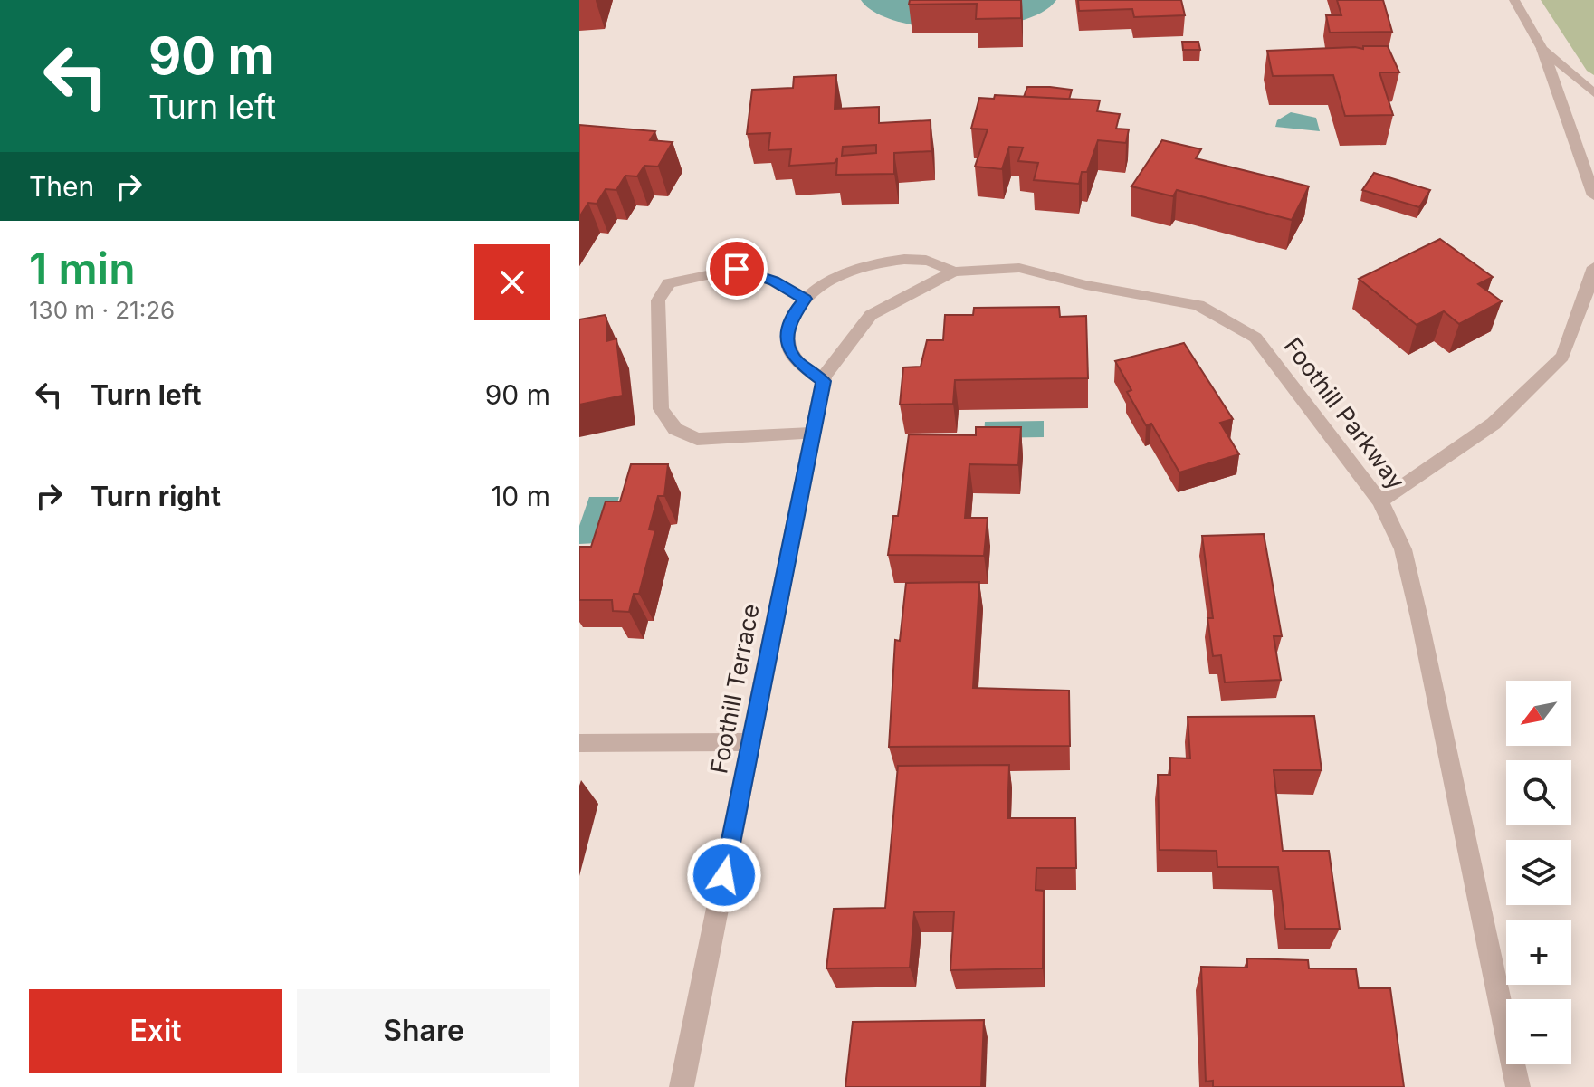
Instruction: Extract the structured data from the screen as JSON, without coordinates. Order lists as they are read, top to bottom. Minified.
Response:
{"streets":{"street":["Foothill Parkway","Foothill Terrace"]},"crossings":[["Foothill Parkway","Foothill Terrace"]],"north":"bottom left","page":{"turn":["90 m","Turn left"],"then":"Then","heading":["1 min","130 m · 21:26"],"list":[{"name":"Turn left","value":"90 m"},{"name":"Turn right","value":"10 m"}],"map_buttons":["+","−"],"buttons":["Exit","Share"]}}
